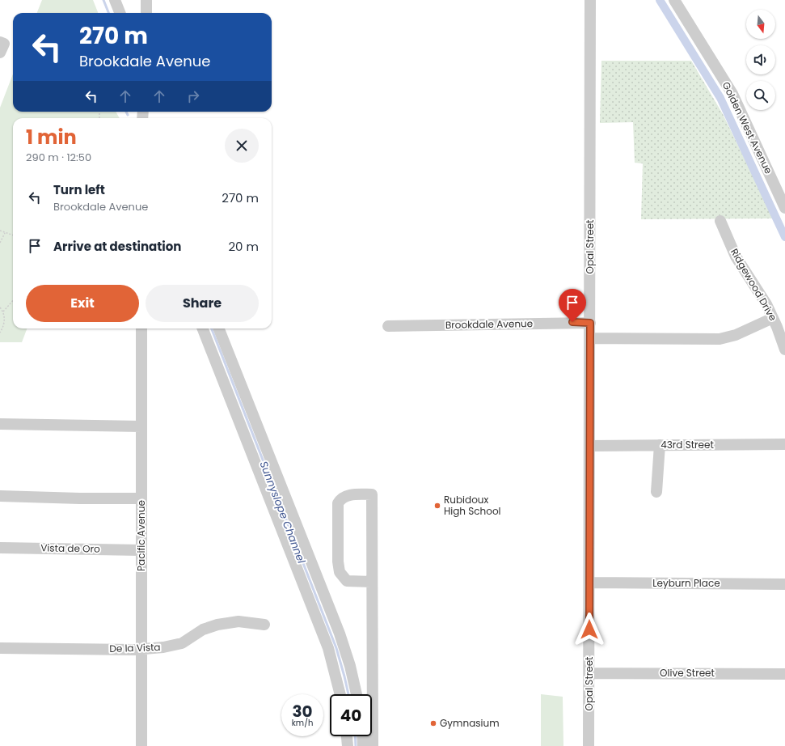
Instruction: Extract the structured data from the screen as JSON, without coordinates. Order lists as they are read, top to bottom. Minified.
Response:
{"streets":{"street":["Golden West Avenue","Opal Street","Ridgewood Drive","Brookdale Avenue","43rd Street","Pacific Avenue","Vista de Oro","Leyburn Place","De la Vista","Olive Street"]},"crossings":[["Opal Street","Brookdale Avenue"],["Opal Street","43rd Street"],["Opal Street","Leyburn Place"],["Opal Street","Olive Street"],["Pacific Avenue","Vista de Oro"],["Pacific Avenue","De la Vista"]],"water":["Sunnyslope Channel"],"places":["Rubidoux High School","Gymnasium"],"north":"bottom","page":{"turn":["270 m","Brookdale Avenue"],"heading":["1 min","290 m · 12:50"],"list":[{"name":"Turn left","note":"Brookdale Avenue","value":"270 m"},{"name":"Arrive at destination","value":"20 m"}],"buttons":["Exit","Share"],"speed":"30 km/h","limit":"40"}}
